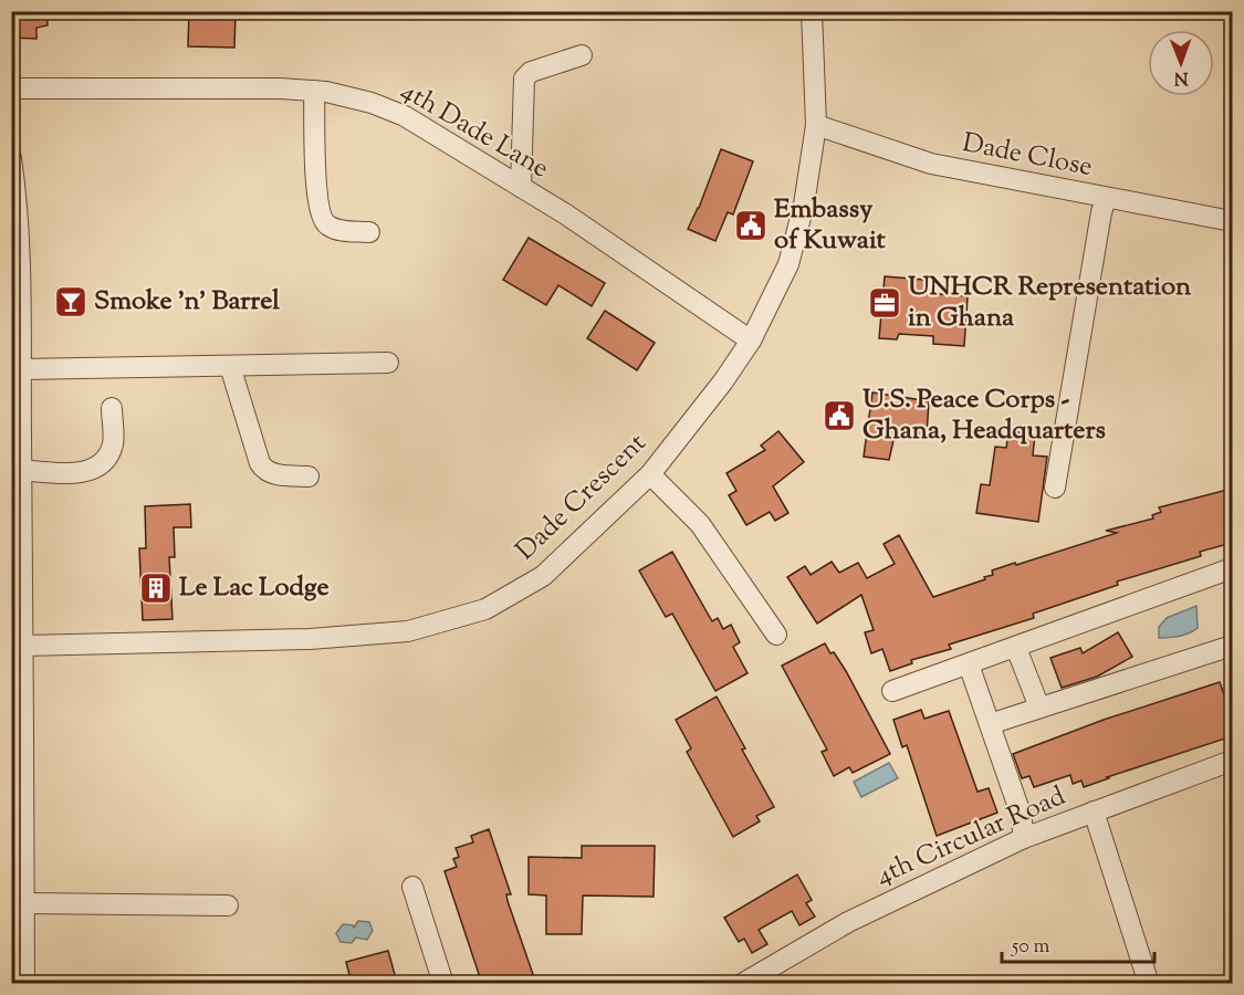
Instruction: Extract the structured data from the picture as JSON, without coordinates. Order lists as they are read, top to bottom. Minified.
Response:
{"streets":{"street":["4th Dade Lane","Dade Close","Dade Crescent","4th Circular Road"]},"crossings":[["4th Dade Lane","Dade Crescent"],["Dade Close","Dade Crescent"]],"places":{"public building":["Embassy of Kuwait","U.S. Peace Corps - Ghana, Headquarters"],"bar":["Smoke 'n' Barrel"],"office":["UNHCR Representation in Ghana"],"building":["Le Lac Lodge"]},"scale_bar":"50 m","north":"bottom"}
